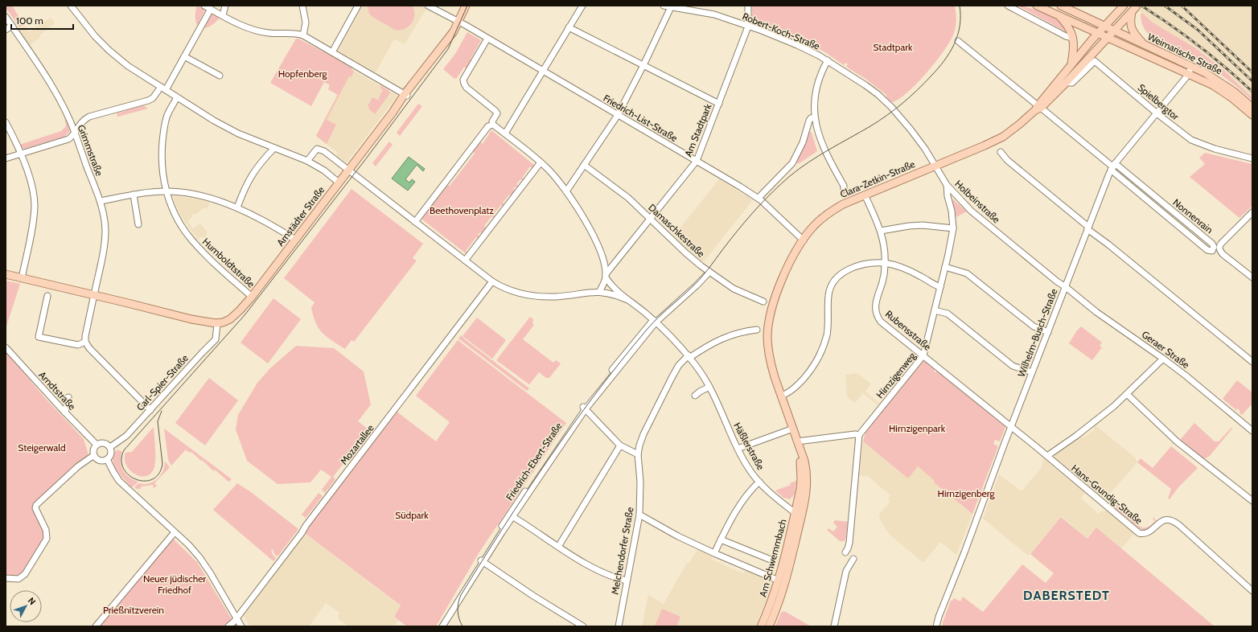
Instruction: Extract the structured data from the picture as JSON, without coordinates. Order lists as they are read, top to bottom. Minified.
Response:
{"streets":{"main road":["Weimarische Straße","Clara-Zetkin-Straße","Arnstädter Straße","Am Schwemmbach"],"street":["Robert-Koch-Straße","Spielbergtor","Friedrich-List-Straße","Am Stadtpark","Grimmstraße","Holbeinstraße","Nonnenrain","Damaschkestraße","Humboldtstraße","Rubensstraße","Wilhelm-Busch-Straße","Geraer Straße","Hirnzigenweg","Carl-Spier-Straße","Arndtstraße","Mozartallee","Häßlerstraße","Friedrich-Ebert-Straße","Hans-Grundig-Straße","Melchendorfer Straße"]},"crossings":[["Robert-Koch-Straße","Am Stadtpark"],["Robert-Koch-Straße","Holbeinstraße"],["Weimarische Straße","Clara-Zetkin-Straße"],["Weimarische Straße","Wilhelm-Busch-Straße"],["Spielbergtor","Clara-Zetkin-Straße"],["Spielbergtor","Wilhelm-Busch-Straße"],["Friedrich-List-Straße","Am Stadtpark"],["Friedrich-List-Straße","Clara-Zetkin-Straße"],["Friedrich-List-Straße","Arnstädter Straße"],["Am Stadtpark","Damaschkestraße"],["Clara-Zetkin-Straße","Holbeinstraße"],["Clara-Zetkin-Straße","Nonnenrain"],["Clara-Zetkin-Straße","Rubensstraße"],["Clara-Zetkin-Straße","Häßlerstraße"],["Clara-Zetkin-Straße","Am Schwemmbach"],["Holbeinstraße","Wilhelm-Busch-Straße"],["Holbeinstraße","Geraer Straße"],["Holbeinstraße","Hirnzigenweg"],["Arnstädter Straße","Humboldtstraße"],["Arnstädter Straße","Carl-Spier-Straße"],["Nonnenrain","Wilhelm-Busch-Straße"],["Damaschkestraße","Friedrich-Ebert-Straße"],["Rubensstraße","Wilhelm-Busch-Straße"],["Rubensstraße","Hirnzigenweg"],["Rubensstraße","Hans-Grundig-Straße"],["Wilhelm-Busch-Straße","Geraer Straße"],["Wilhelm-Busch-Straße","Hans-Grundig-Straße"],["Carl-Spier-Straße","Arndtstraße"],["Häßlerstraße","Friedrich-Ebert-Straße"],["Häßlerstraße","Melchendorfer Straße"],["Häßlerstraße","Am Schwemmbach"]],"districts":["DABERSTEDT"],"parks":["Stadtpark","Hopfenberg","Beethovenplatz","Hirnzigenpark","Steigerwald","Hirnzigenberg","Südpark","Neuer jüdischer Friedhof","Prießnitzverein"],"scale_bar":"100 m","north":"top right"}
